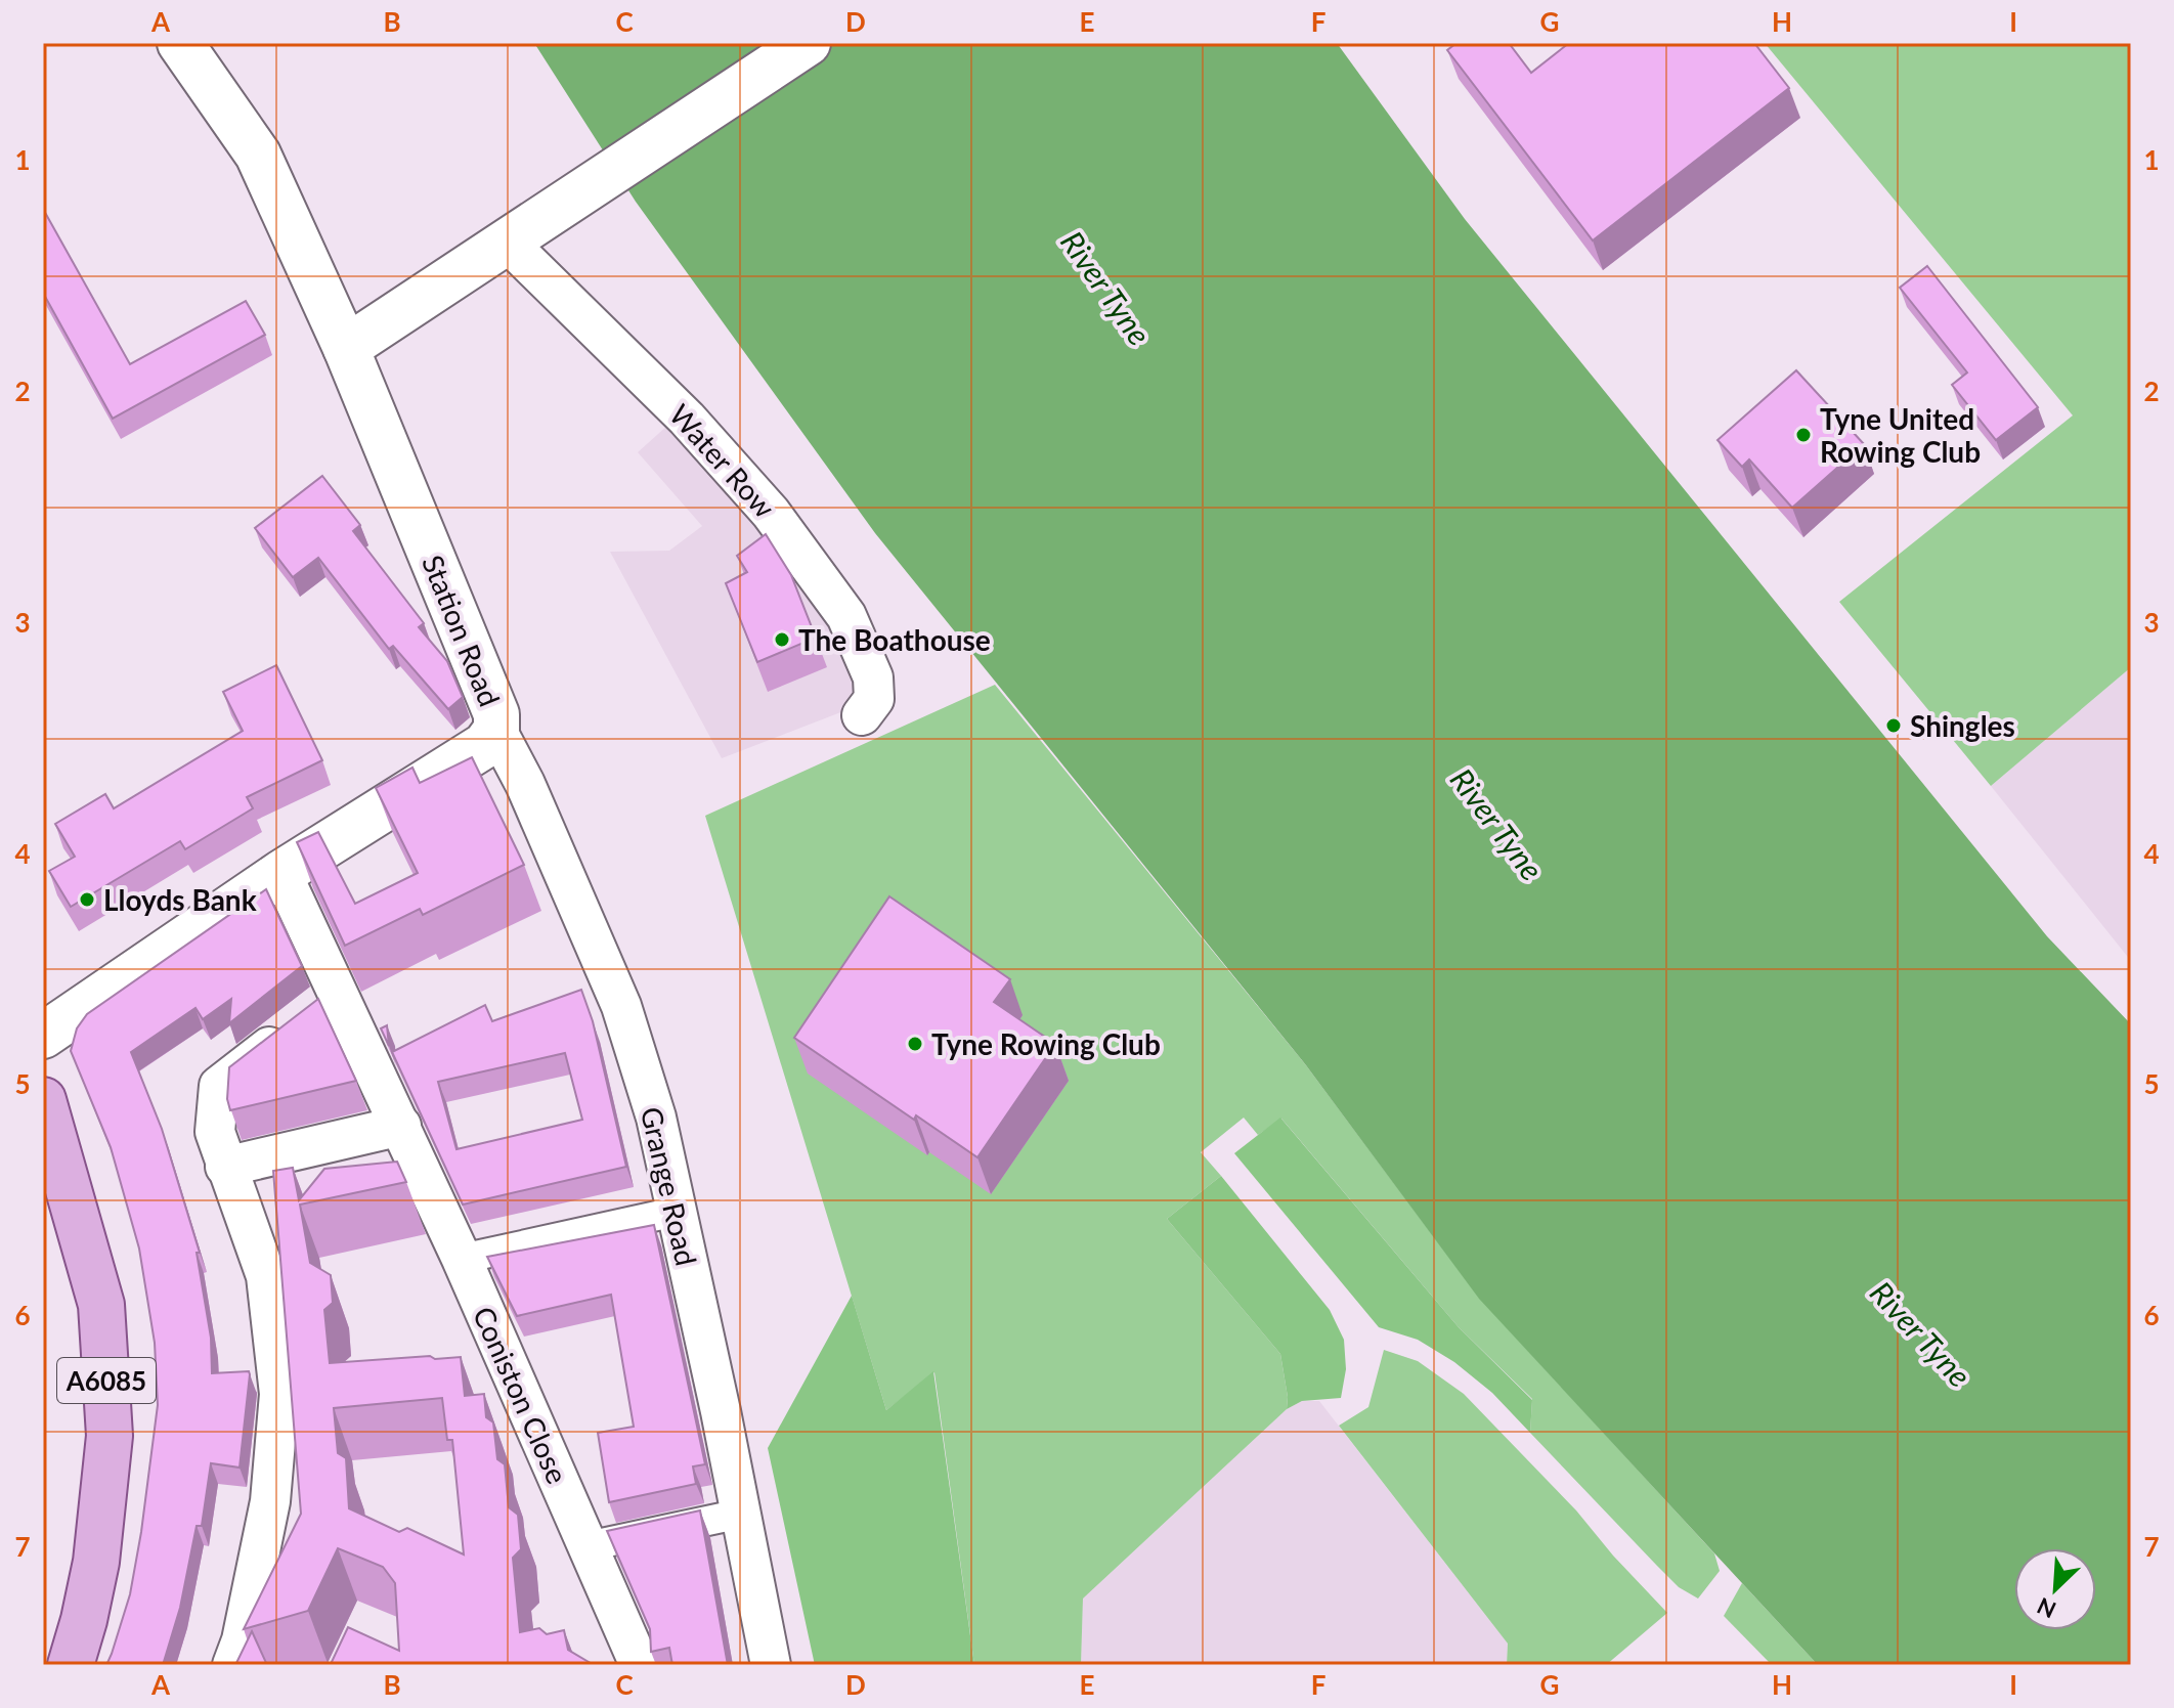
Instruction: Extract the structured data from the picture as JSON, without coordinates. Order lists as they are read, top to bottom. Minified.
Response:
{"streets":{"main road":["A6085"],"street":["Water Row","Station Road","Grange Road","Coniston Close"]},"crossings":[["Station Road","Grange Road"],["Station Road","Coniston Close"]],"water":["River Tyne"],"places":["Tyne United Rowing Club","The Boathouse","Shingles","Lloyds Bank","Tyne Rowing Club"],"north":"bottom left","grid":{"columns":["A","B","C","D","E","F","G","H","I"],"rows":["1","2","3","4","5","6","7"]}}
